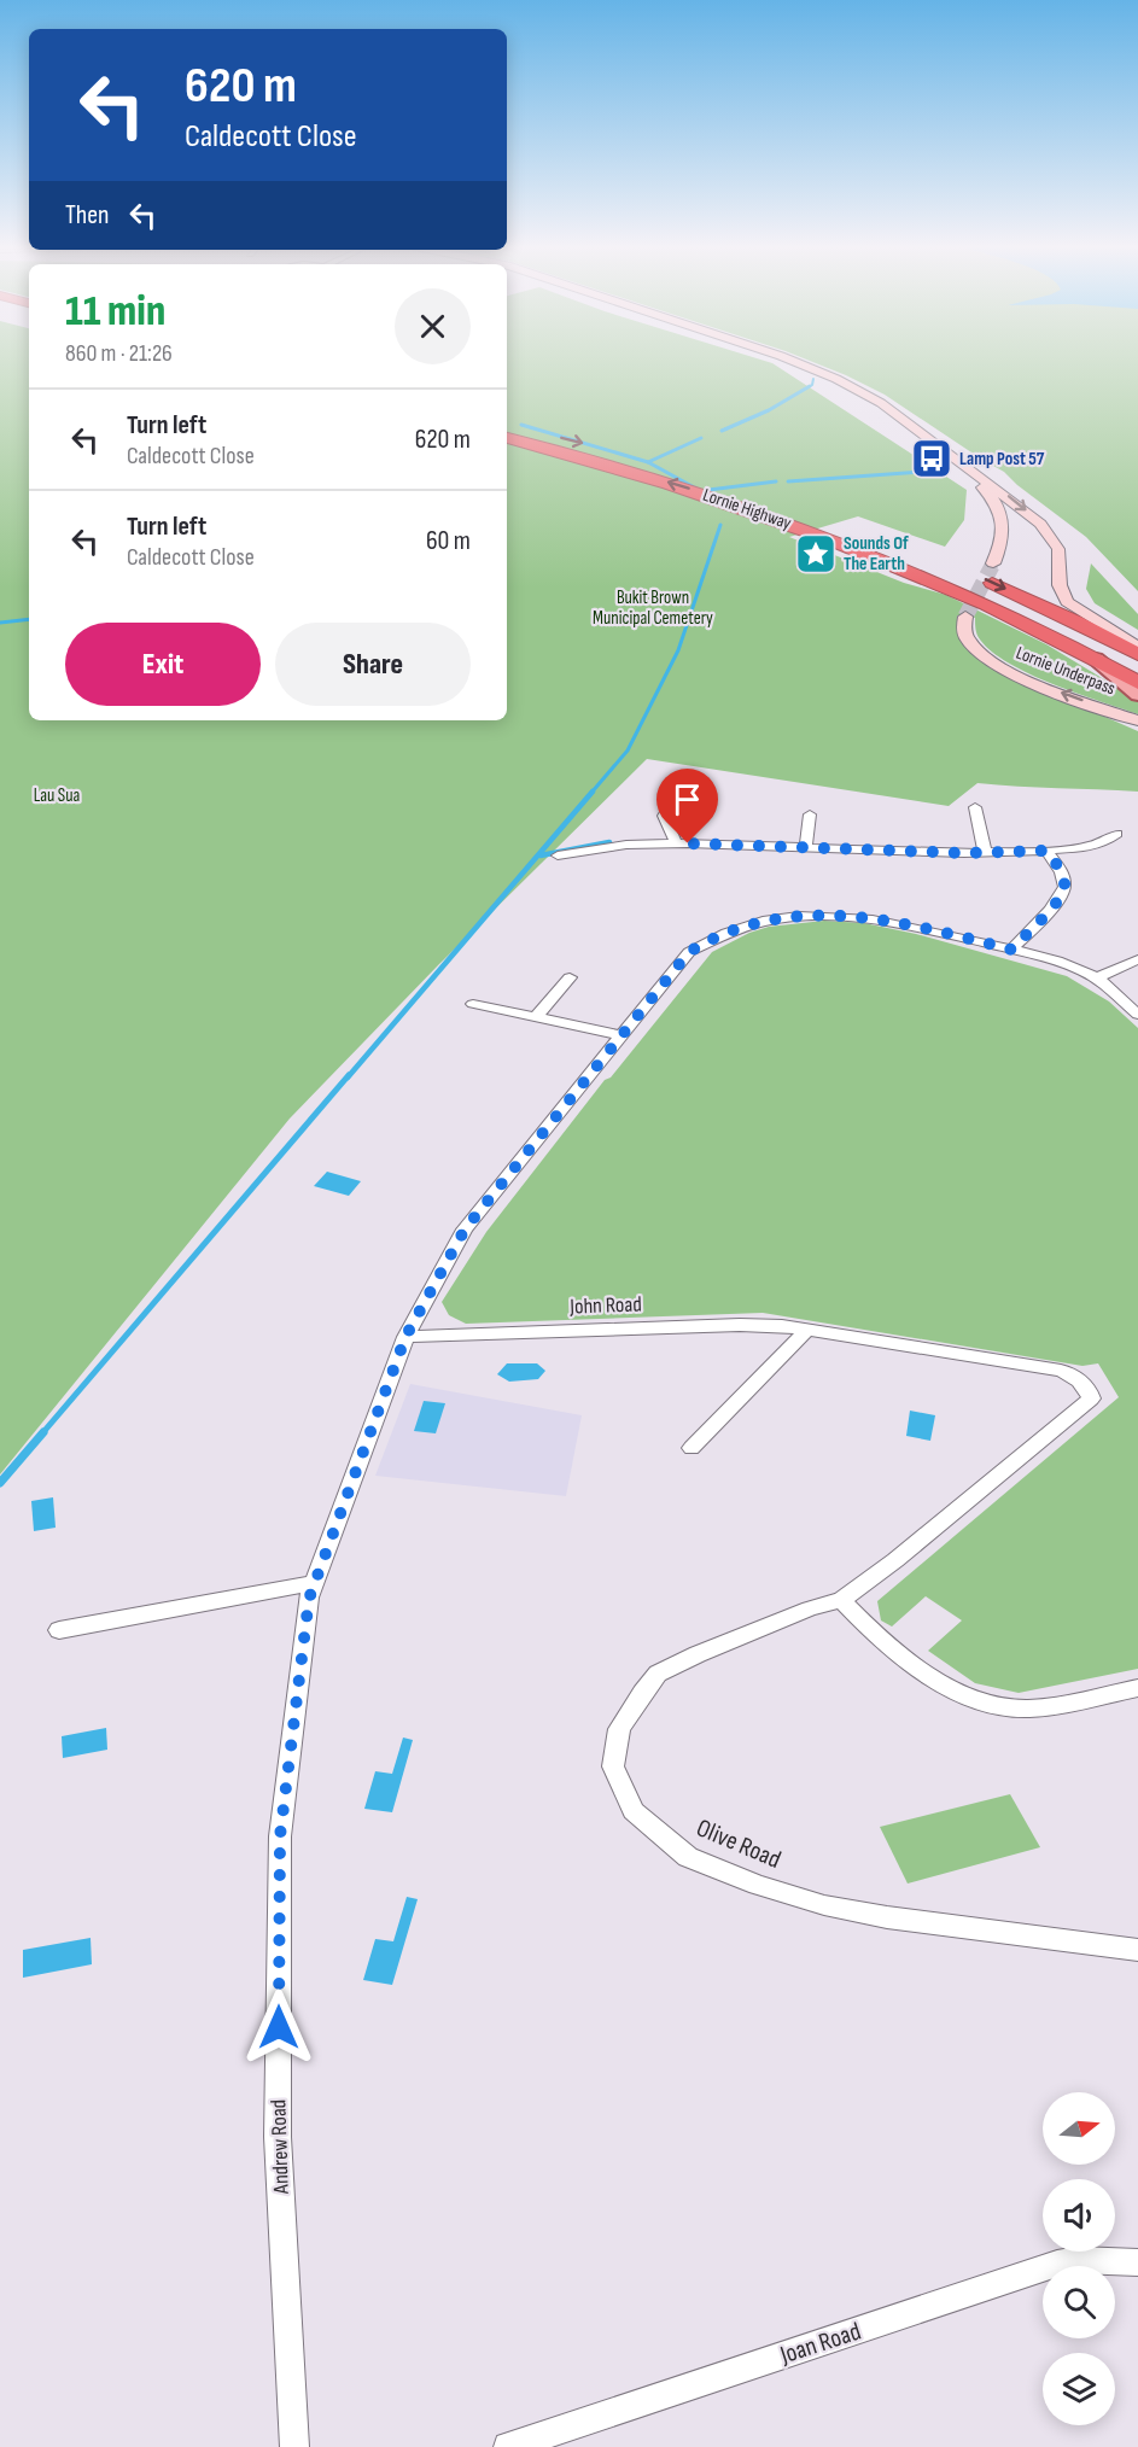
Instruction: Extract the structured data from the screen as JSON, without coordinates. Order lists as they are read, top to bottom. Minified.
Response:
{"streets":{"highway":["Lornie Highway"],"street":["Lornie Underpass","John Road","Olive Road","Andrew Road","Joan Road"]},"crossings":[["John Road","Olive Road"],["John Road","Andrew Road"]],"one_way":["Lornie Underpass"],"parks":["Bukit Brown Municipal Cemetery","Lau Sua"],"places":{"bus stop":["Lamp Post 57"],"place":["Sounds Of The Earth"]},"north":"right","page":{"turn":["620 m","Caldecott Close"],"then":"Then","heading":["11 min","860 m · 21:26"],"list":[{"name":"Turn left","note":"Caldecott Close","value":"620 m"},{"name":"Turn left","note":"Caldecott Close","value":"60 m"}],"buttons":["Exit","Share"]}}
